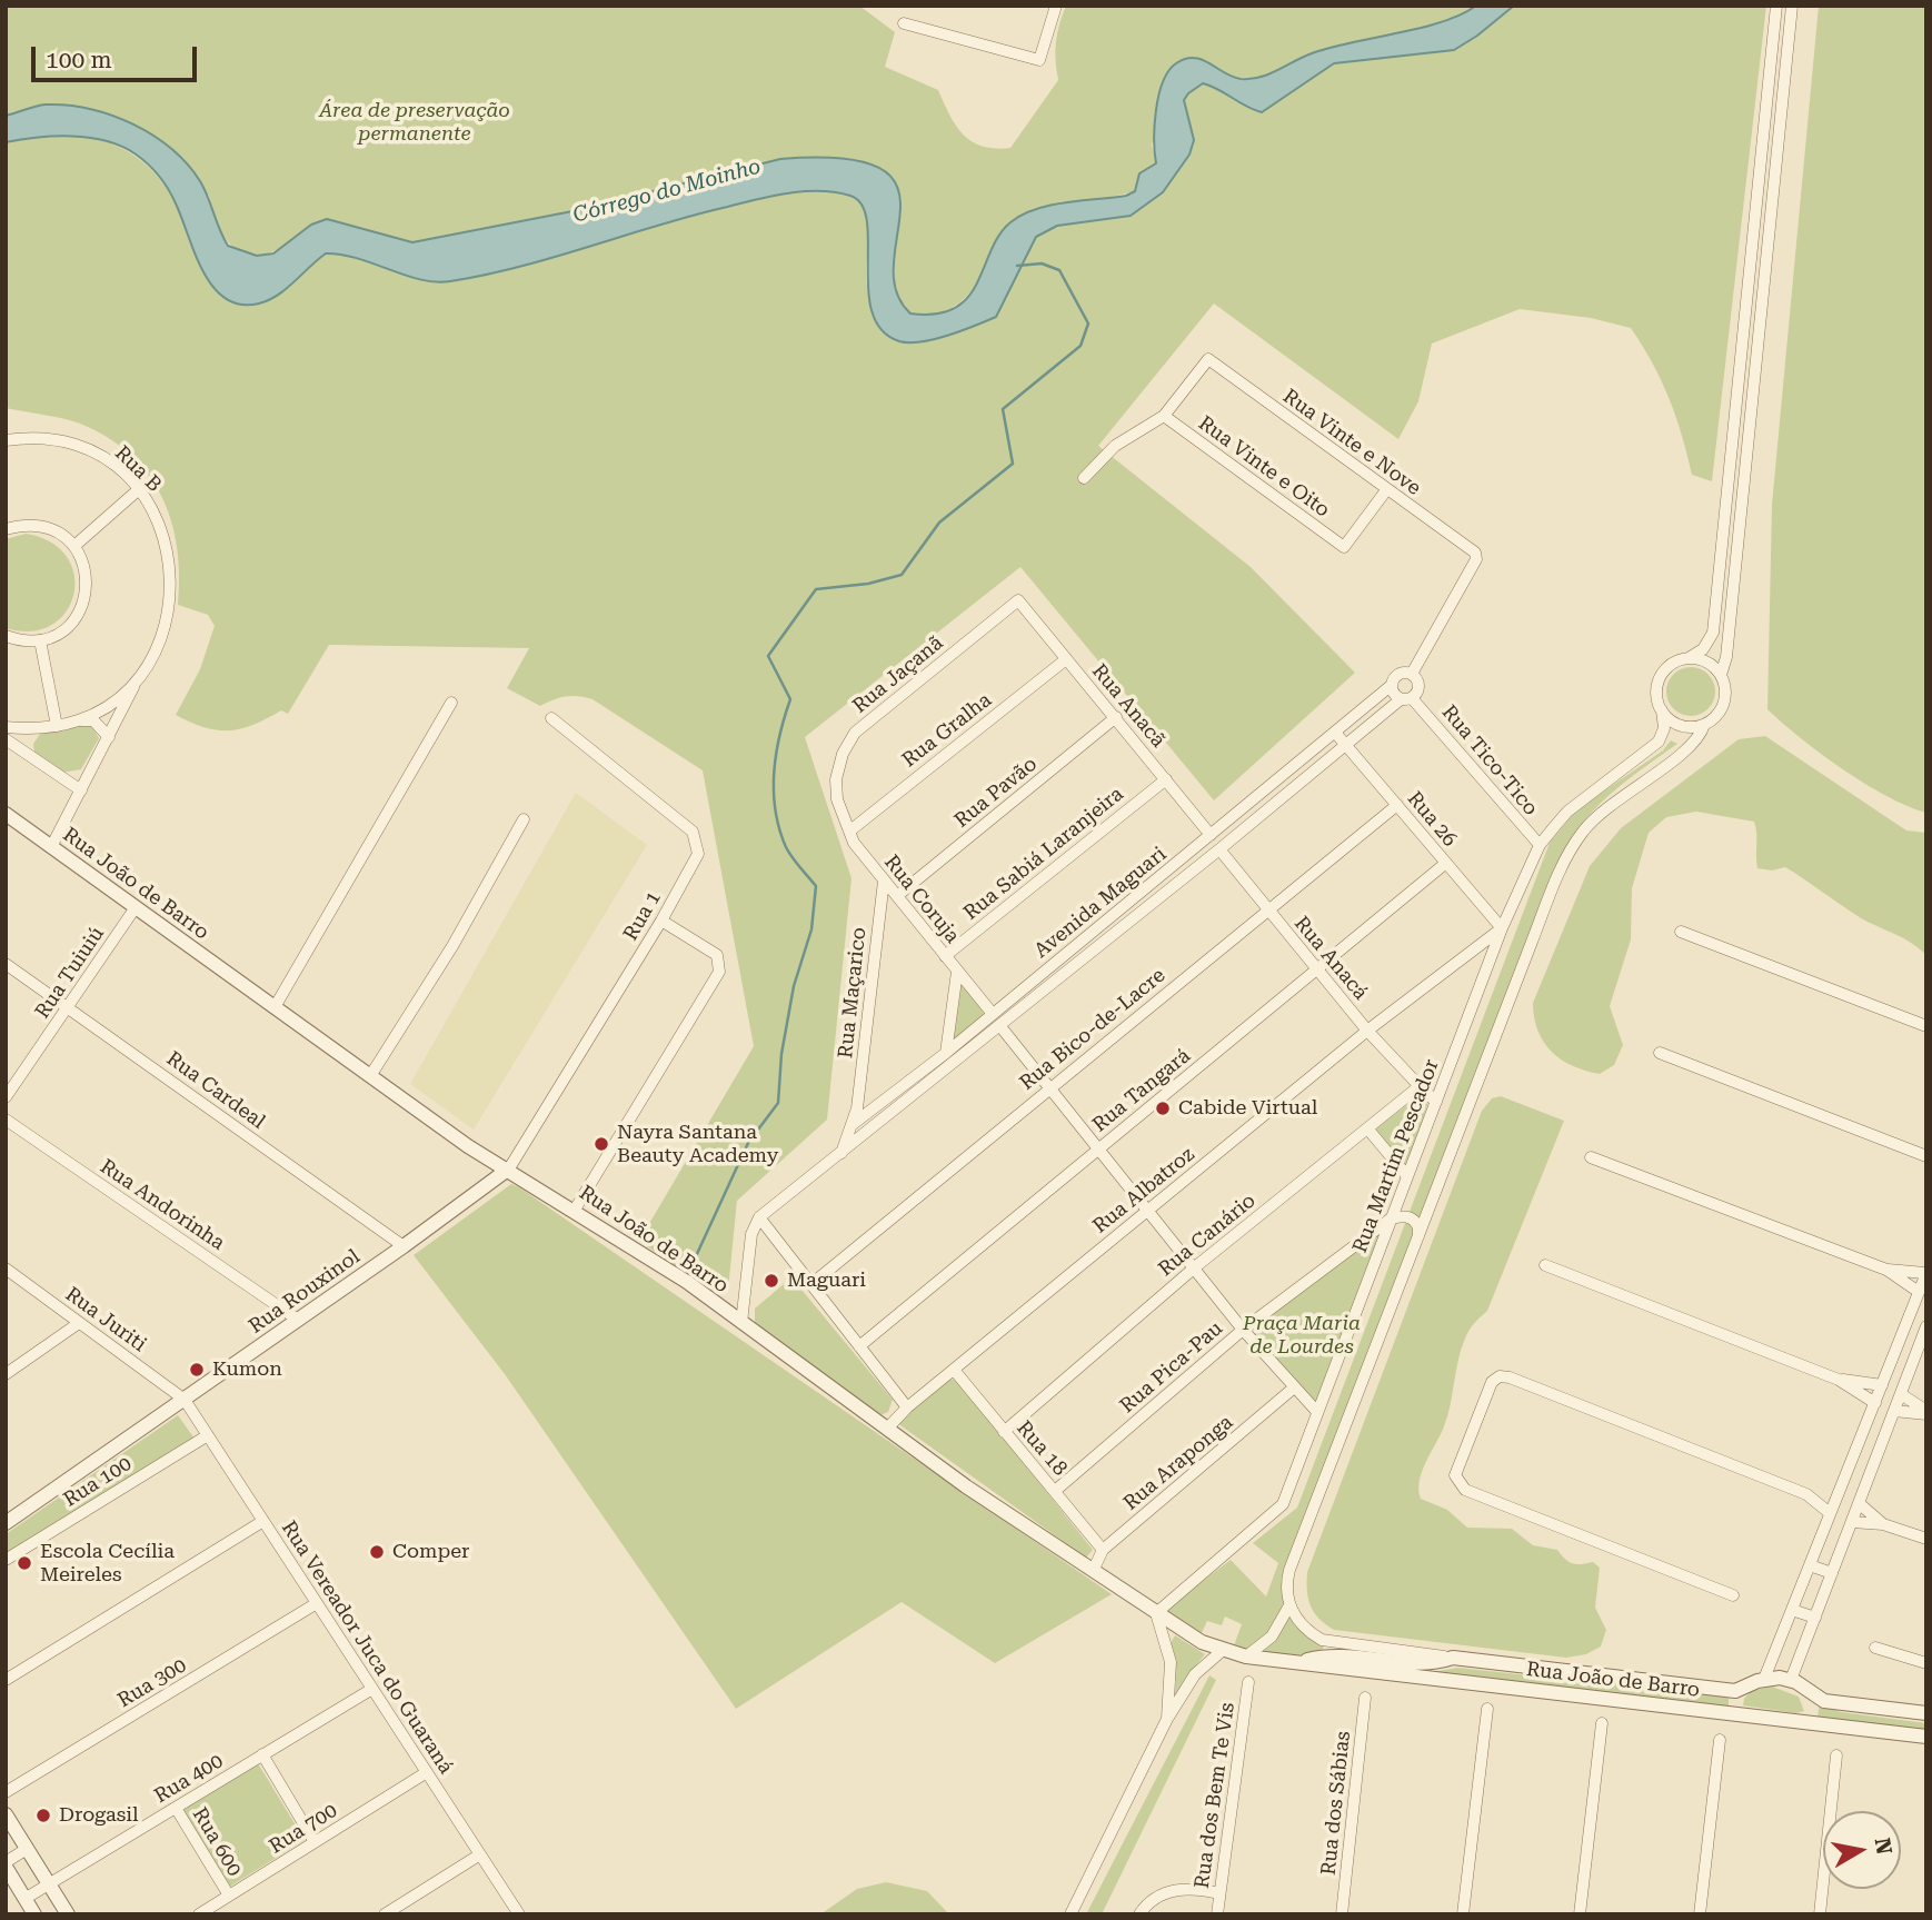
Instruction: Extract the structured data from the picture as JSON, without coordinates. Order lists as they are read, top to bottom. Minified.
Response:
{"streets":{"street":["Rua Vinte e Nove","Rua Vinte e Oito","Rua B","Rua Jaçanã","Rua Anacã","Rua Gralha","Rua Tico-Tico","Rua Pavão","Rua 26","Rua Sabiá Laranjeira","Rua João de Barro","Rua Coruja","Avenida Maguari","Rua 1","Rua Anacá","Rua Tuiuiú","Rua Maçarico","Rua Bico-de-Lacre","Rua Cardeal","Rua Tangará","Rua Martim Pescador","Rua Albatroz","Rua Andorinha","Rua Canário","Rua Rouxinol","Rua Juriti","Rua Pica-Pau","Rua 18","Rua Araponga","Rua 100","Rua Vereador Juca do Guaraná","Rua 300","Rua 400","Rua dos Bem Te Vis","Rua dos Sábias","Rua 700","Rua 600"]},"crossings":[["Rua Vinte e Nove","Rua Vinte e Oito"],["Rua Vinte e Nove","Rua Tico-Tico"],["Rua Vinte e Nove","Avenida Maguari"],["Rua Jaçanã","Rua Anacã"],["Rua Jaçanã","Rua Coruja"],["Rua Anacã","Rua Gralha"],["Rua Anacã","Rua Pavão"],["Rua Anacã","Rua Sabiá Laranjeira"],["Rua Anacã","Avenida Maguari"],["Rua Gralha","Rua Coruja"],["Rua Tico-Tico","Avenida Maguari"],["Rua Tico-Tico","Rua Martim Pescador"],["Rua Pavão","Rua Coruja"],["Rua 26","Avenida Maguari"],["Rua 26","Rua Bico-de-Lacre"],["Rua 26","Rua Tangará"],["Rua 26","Rua Martim Pescador"],["Rua 26","Rua Albatroz"],["Rua Sabiá Laranjeira","Rua Coruja"],["Rua João de Barro","Rua 1"],["Rua João de Barro","Rua Tuiuiú"],["Rua João de Barro","Rua Martim Pescador"],["Rua João de Barro","Rua Albatroz"],["Rua João de Barro","Rua Rouxinol"],["Rua João de Barro","Rua Araponga"],["Rua Coruja","Avenida Maguari"],["Rua Coruja","Rua Maçarico"],["Avenida Maguari","Rua Anacá"],["Avenida Maguari","Rua Maçarico"],["Rua 1","Rua Rouxinol"],["Rua Anacá","Rua Bico-de-Lacre"],["Rua Anacá","Rua Tangará"],["Rua Anacá","Rua Albatroz"],["Rua Anacá","Rua Canário"],["Rua Tuiuiú","Rua Cardeal"],["Rua Cardeal","Rua Rouxinol"],["Rua Martim Pescador","Rua Albatroz"],["Rua Martim Pescador","Rua Pica-Pau"],["Rua Albatroz","Rua 18"],["Rua Andorinha","Rua Rouxinol"],["Rua Canário","Rua 18"],["Rua Rouxinol","Rua Juriti"],["Rua Rouxinol","Rua Vereador Juca do Guaraná"],["Rua Juriti","Rua Vereador Juca do Guaraná"],["Rua Pica-Pau","Rua 18"],["Rua 18","Rua Araponga"],["Rua 100","Rua Vereador Juca do Guaraná"],["Rua Vereador Juca do Guaraná","Rua 300"],["Rua Vereador Juca do Guaraná","Rua 400"],["Rua Vereador Juca do Guaraná","Rua 700"],["Rua 400","Rua 600"],["Rua 700","Rua 600"]],"water":["Córrego do Moinho"],"parks":["Área de preservação permanente","Praça Maria de Lourdes"],"places":["Cabide Virtual","Nayra Santana Beauty Academy","Maguari","Kumon","Comper","Escola Cecília Meireles","Drogasil"],"scale_bar":"100 m","north":"right"}
